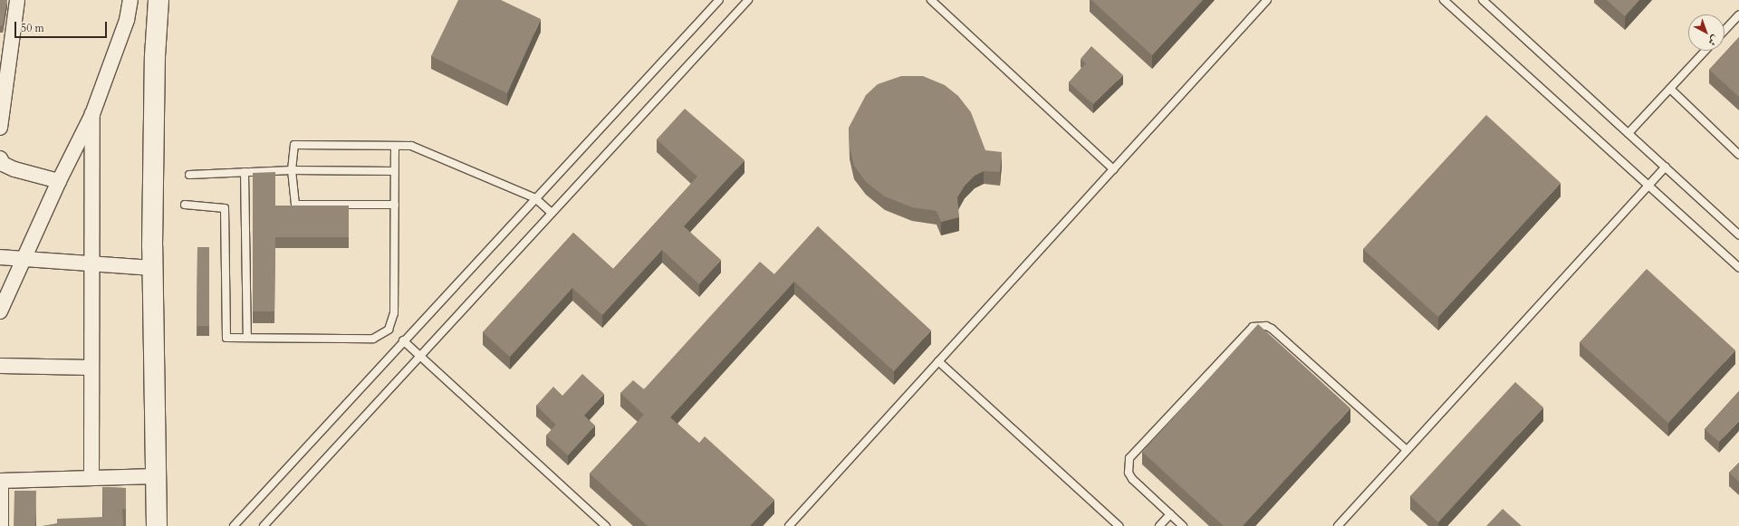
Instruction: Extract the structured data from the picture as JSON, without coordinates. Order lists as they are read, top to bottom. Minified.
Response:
{"scale_bar":"50 m","north":"bottom right"}
